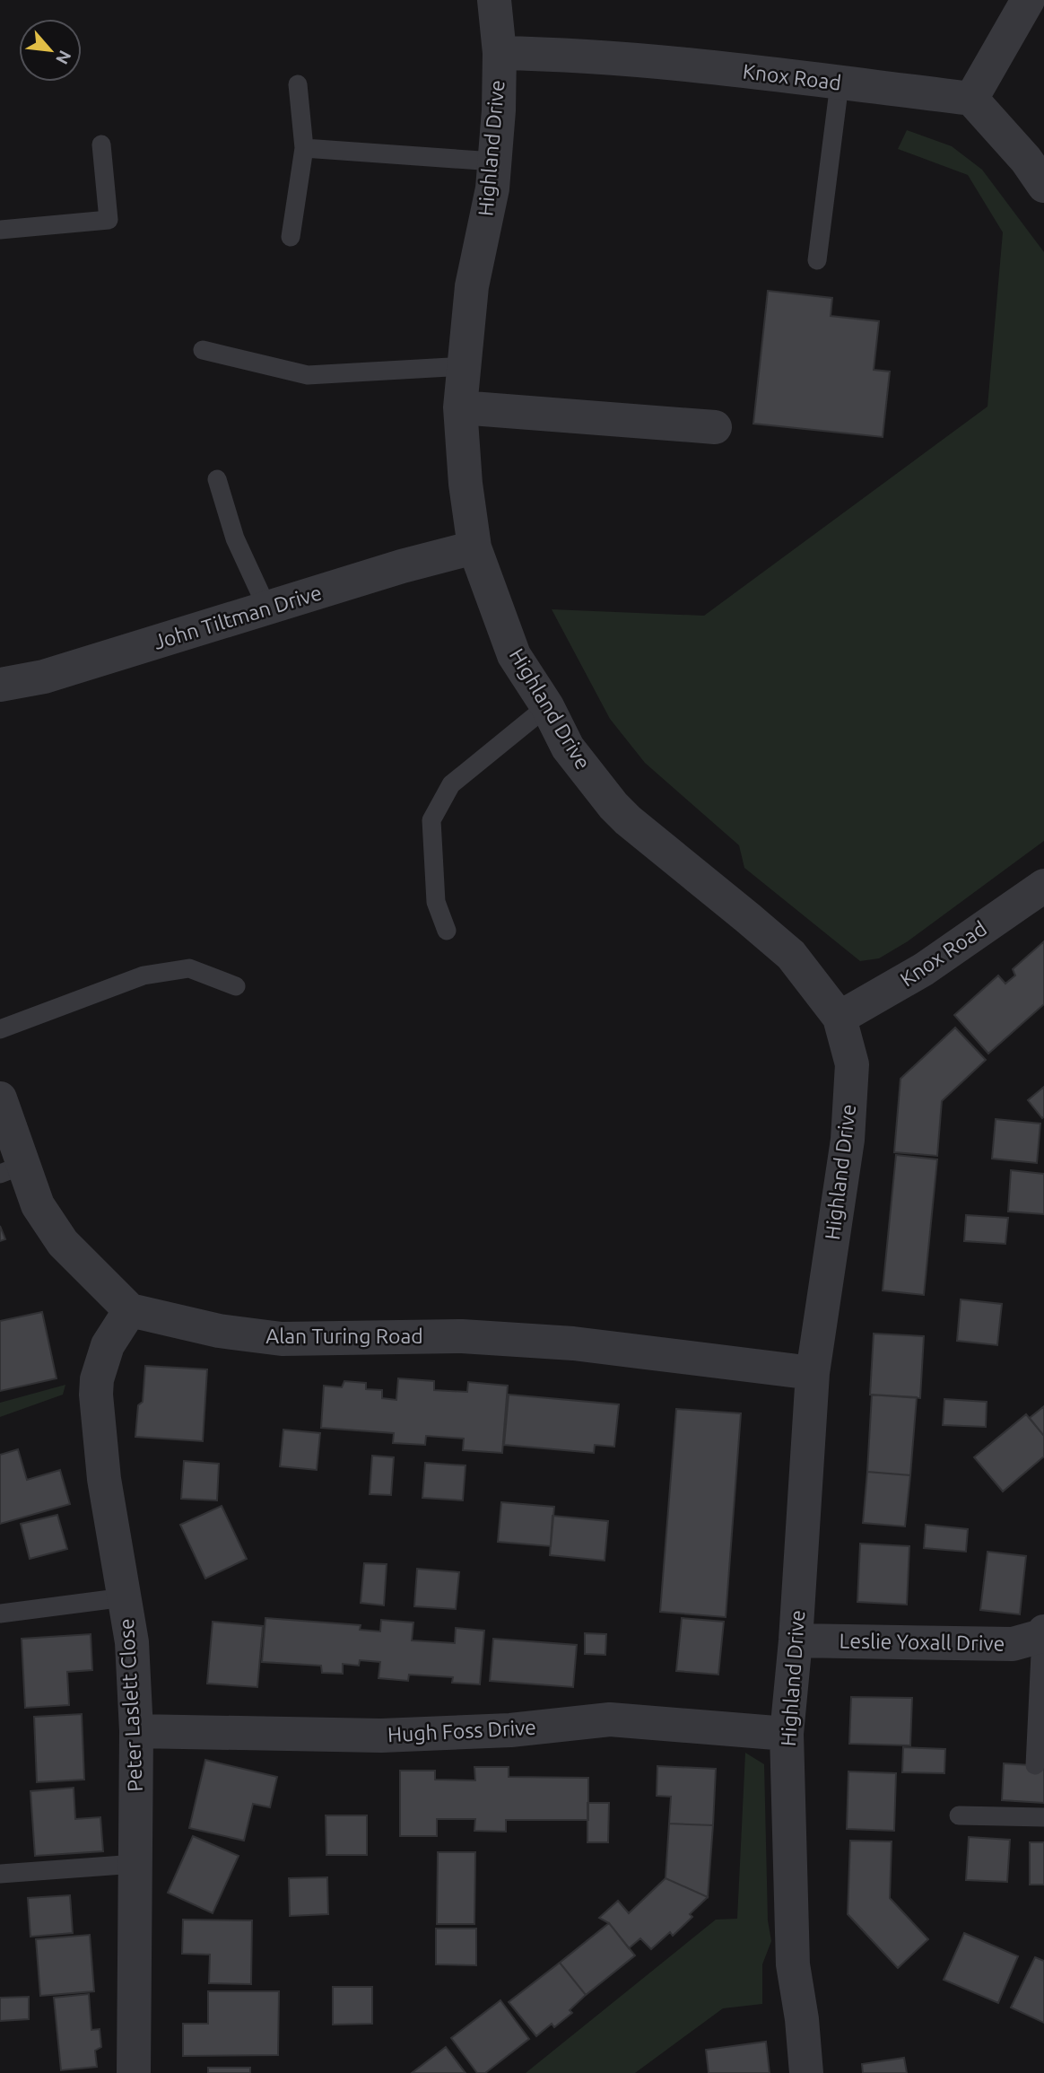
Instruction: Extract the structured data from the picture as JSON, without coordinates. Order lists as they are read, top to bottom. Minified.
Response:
{"streets":{"street":["Knox Road","Highland Drive","John Tiltman Drive","Alan Turing Road","Leslie Yoxall Drive","Peter Laslett Close","Hugh Foss Drive"]},"crossings":[["Knox Road","Highland Drive"],["Highland Drive","John Tiltman Drive"],["Highland Drive","Alan Turing Road"],["Highland Drive","Leslie Yoxall Drive"],["Highland Drive","Hugh Foss Drive"],["Alan Turing Road","Peter Laslett Close"],["Peter Laslett Close","Hugh Foss Drive"]],"north":"bottom right"}
